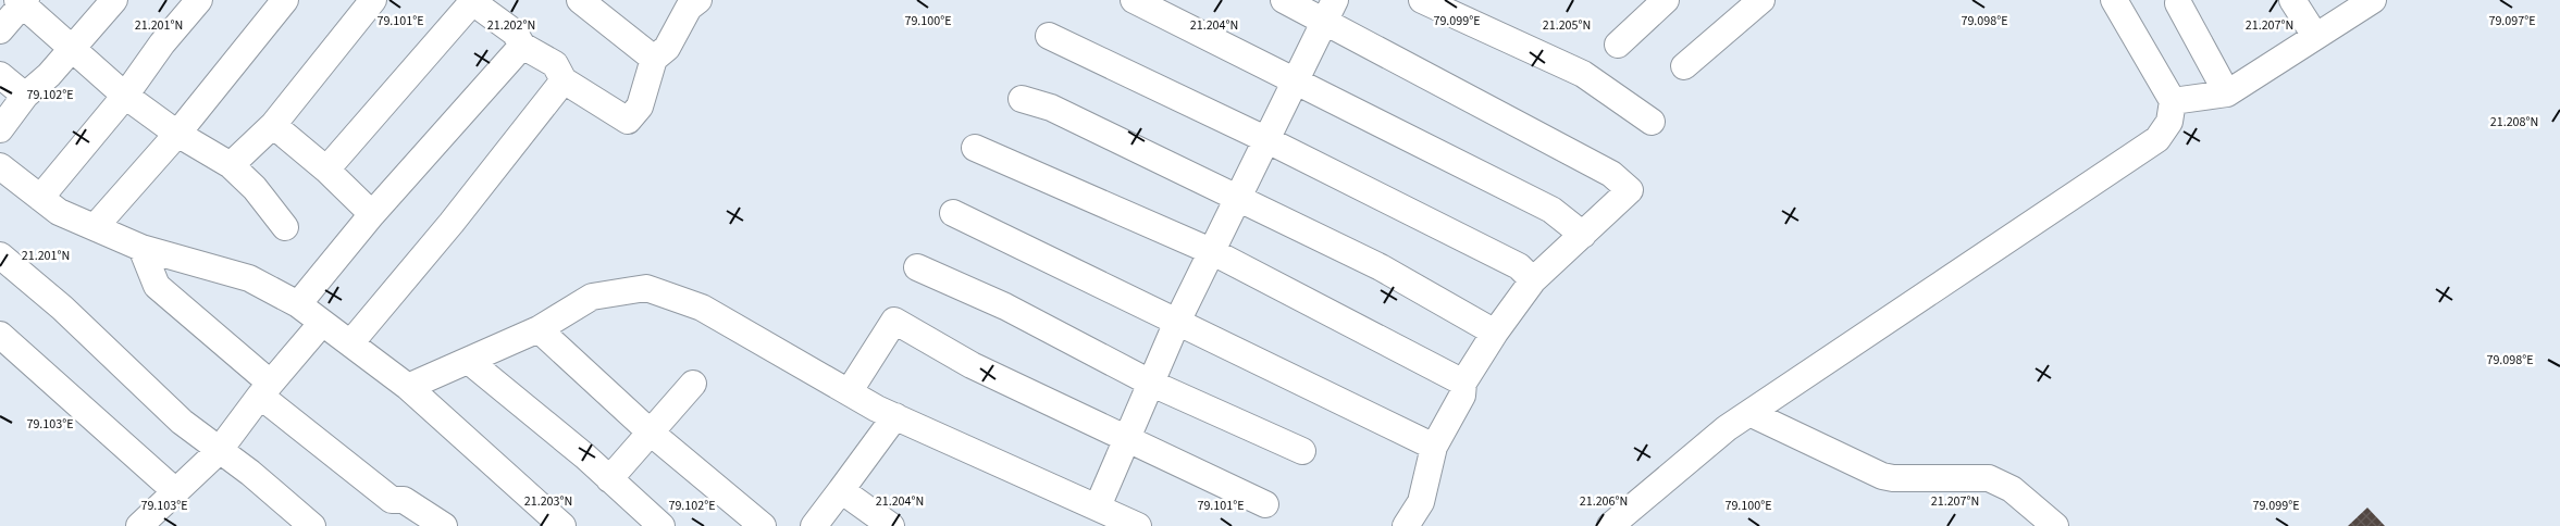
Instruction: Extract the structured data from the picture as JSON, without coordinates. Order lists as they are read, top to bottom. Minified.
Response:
{"coordinates":["79.097°E","79.101°E","79.100°E","79.099°E","79.098°E","21.201°N","21.202°N","21.204°N","21.205°N","21.207°N","79.102°E","21.208°N","79.103°E","21.203°N","21.206°N"]}
